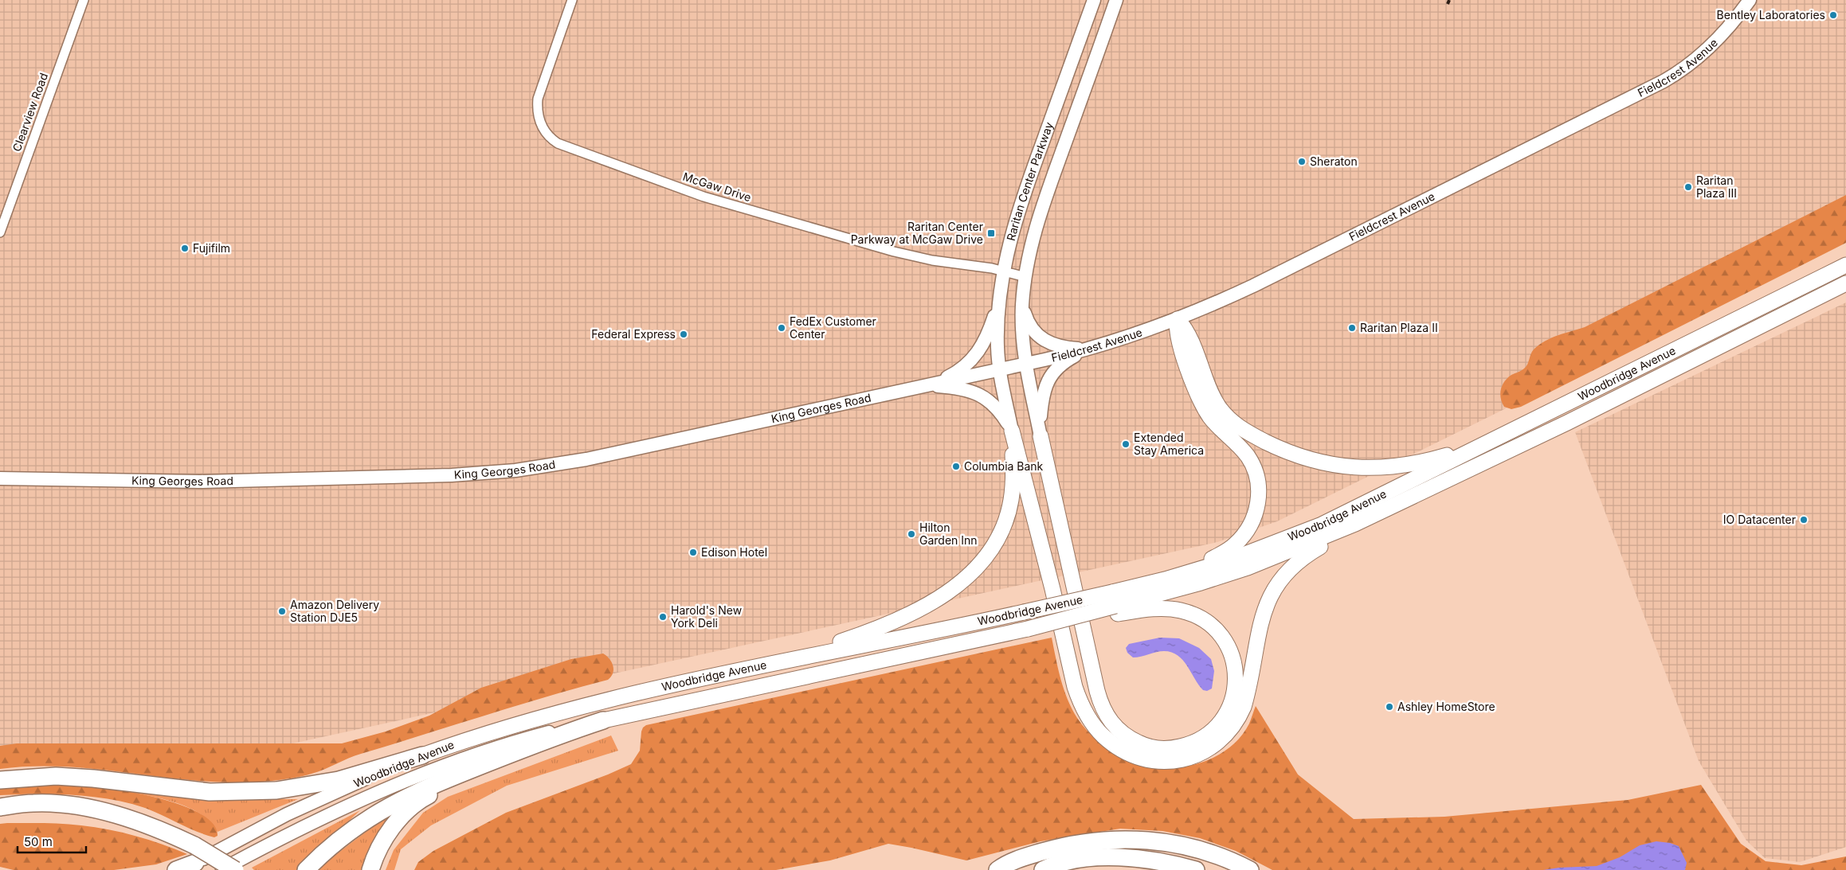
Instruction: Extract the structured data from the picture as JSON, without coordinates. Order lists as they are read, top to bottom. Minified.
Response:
{"streets":{"main road":["Fieldcrest Avenue","Raritan Center Parkway","Woodbridge Avenue","King Georges Road"],"street":["Clearview Road","McGaw Drive"]},"crossings":[["Fieldcrest Avenue","Raritan Center Parkway"],["Fieldcrest Avenue","King Georges Road"],["Raritan Center Parkway","McGaw Drive"],["Raritan Center Parkway","King Georges Road"]],"places":{"other":["Bentley Laboratories","Sheraton","Raritan Plaza III","Fujifilm","FedEx Customer Center","Raritan Plaza II","Federal Express","Extended Stay America","Columbia Bank","IO Datacenter","Hilton Garden Inn","Edison Hotel","Amazon Delivery Station DJE5","Harold's New York Deli","Ashley HomeStore"],"transit":["Raritan Center Parkway at McGaw Drive"]},"scale_bar":"50 m"}
